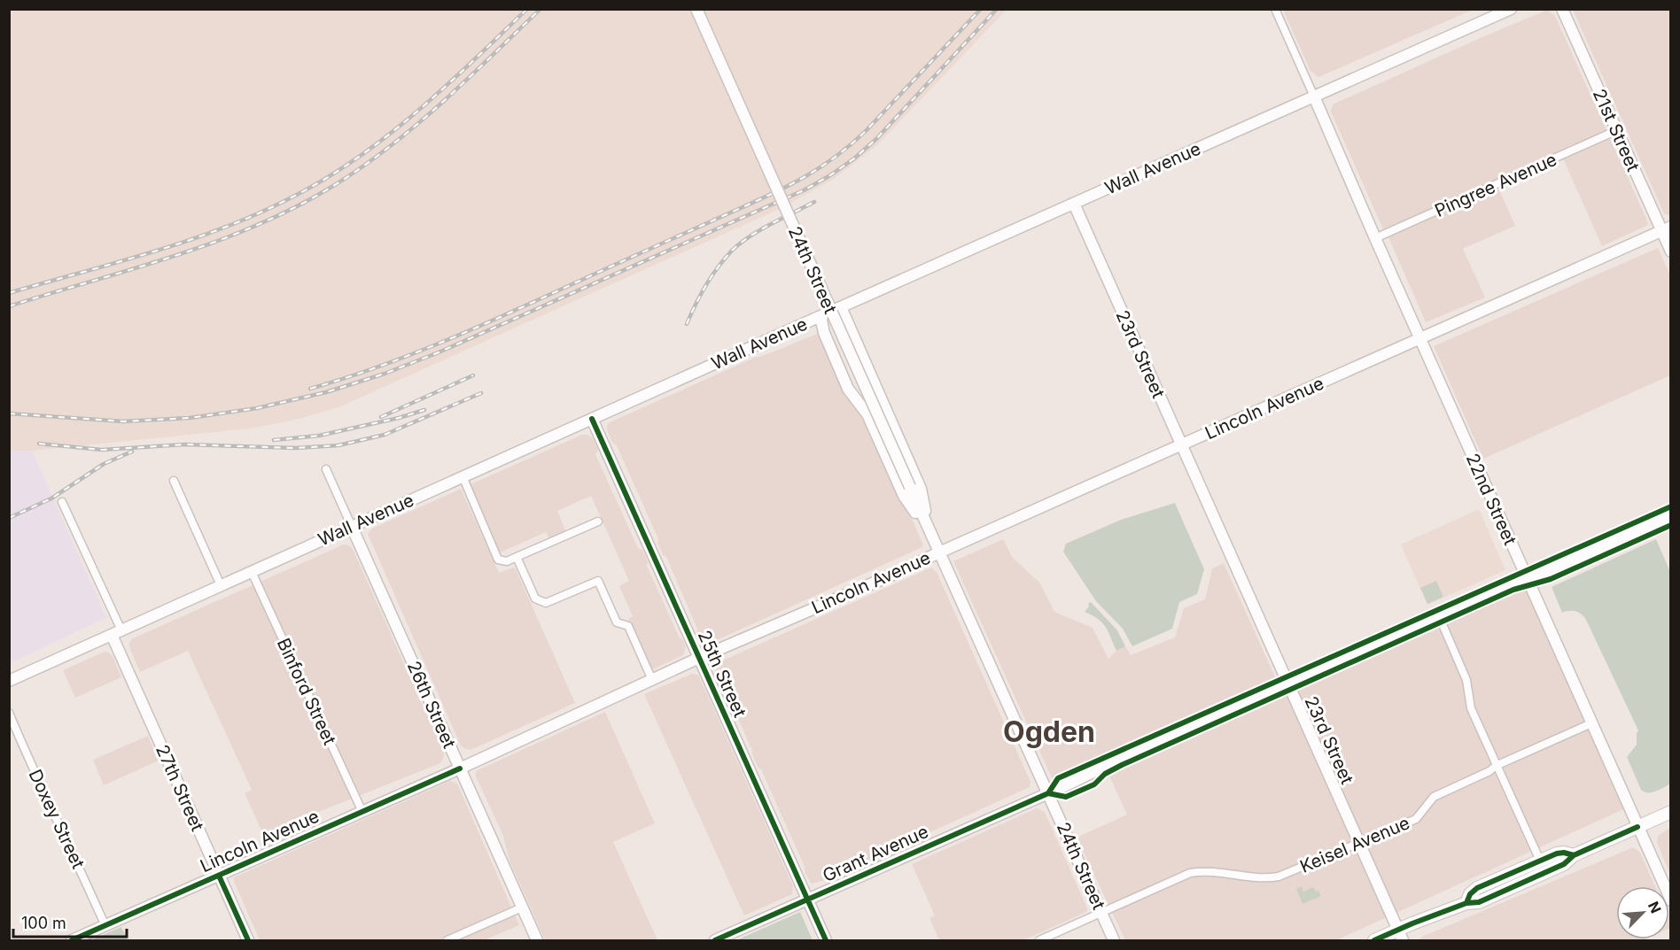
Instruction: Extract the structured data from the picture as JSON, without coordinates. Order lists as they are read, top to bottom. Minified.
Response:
{"streets":{"street":["21st Street","Wall Avenue","Pingree Avenue","24th Street","23rd Street","Lincoln Avenue","22nd Street","25th Street","Binford Street","26th Street","27th Street","Doxey Street","Keisel Avenue","Grant Avenue"]},"crossings":[["21st Street","Pingree Avenue"],["21st Street","Lincoln Avenue"],["Wall Avenue","24th Street"],["Wall Avenue","23rd Street"],["Wall Avenue","22nd Street"],["Wall Avenue","25th Street"],["Wall Avenue","Binford Street"],["Wall Avenue","26th Street"],["Wall Avenue","27th Street"],["Pingree Avenue","22nd Street"],["24th Street","Lincoln Avenue"],["24th Street","Keisel Avenue"],["24th Street","Grant Avenue"],["23rd Street","Lincoln Avenue"],["23rd Street","Keisel Avenue"],["23rd Street","Grant Avenue"],["Lincoln Avenue","22nd Street"],["Lincoln Avenue","25th Street"],["Lincoln Avenue","Binford Street"],["Lincoln Avenue","26th Street"],["Lincoln Avenue","27th Street"],["Lincoln Avenue","Doxey Street"],["22nd Street","Keisel Avenue"],["22nd Street","Grant Avenue"],["25th Street","Grant Avenue"]],"districts":["Ogden"],"scale_bar":"100 m","north":"top right"}
